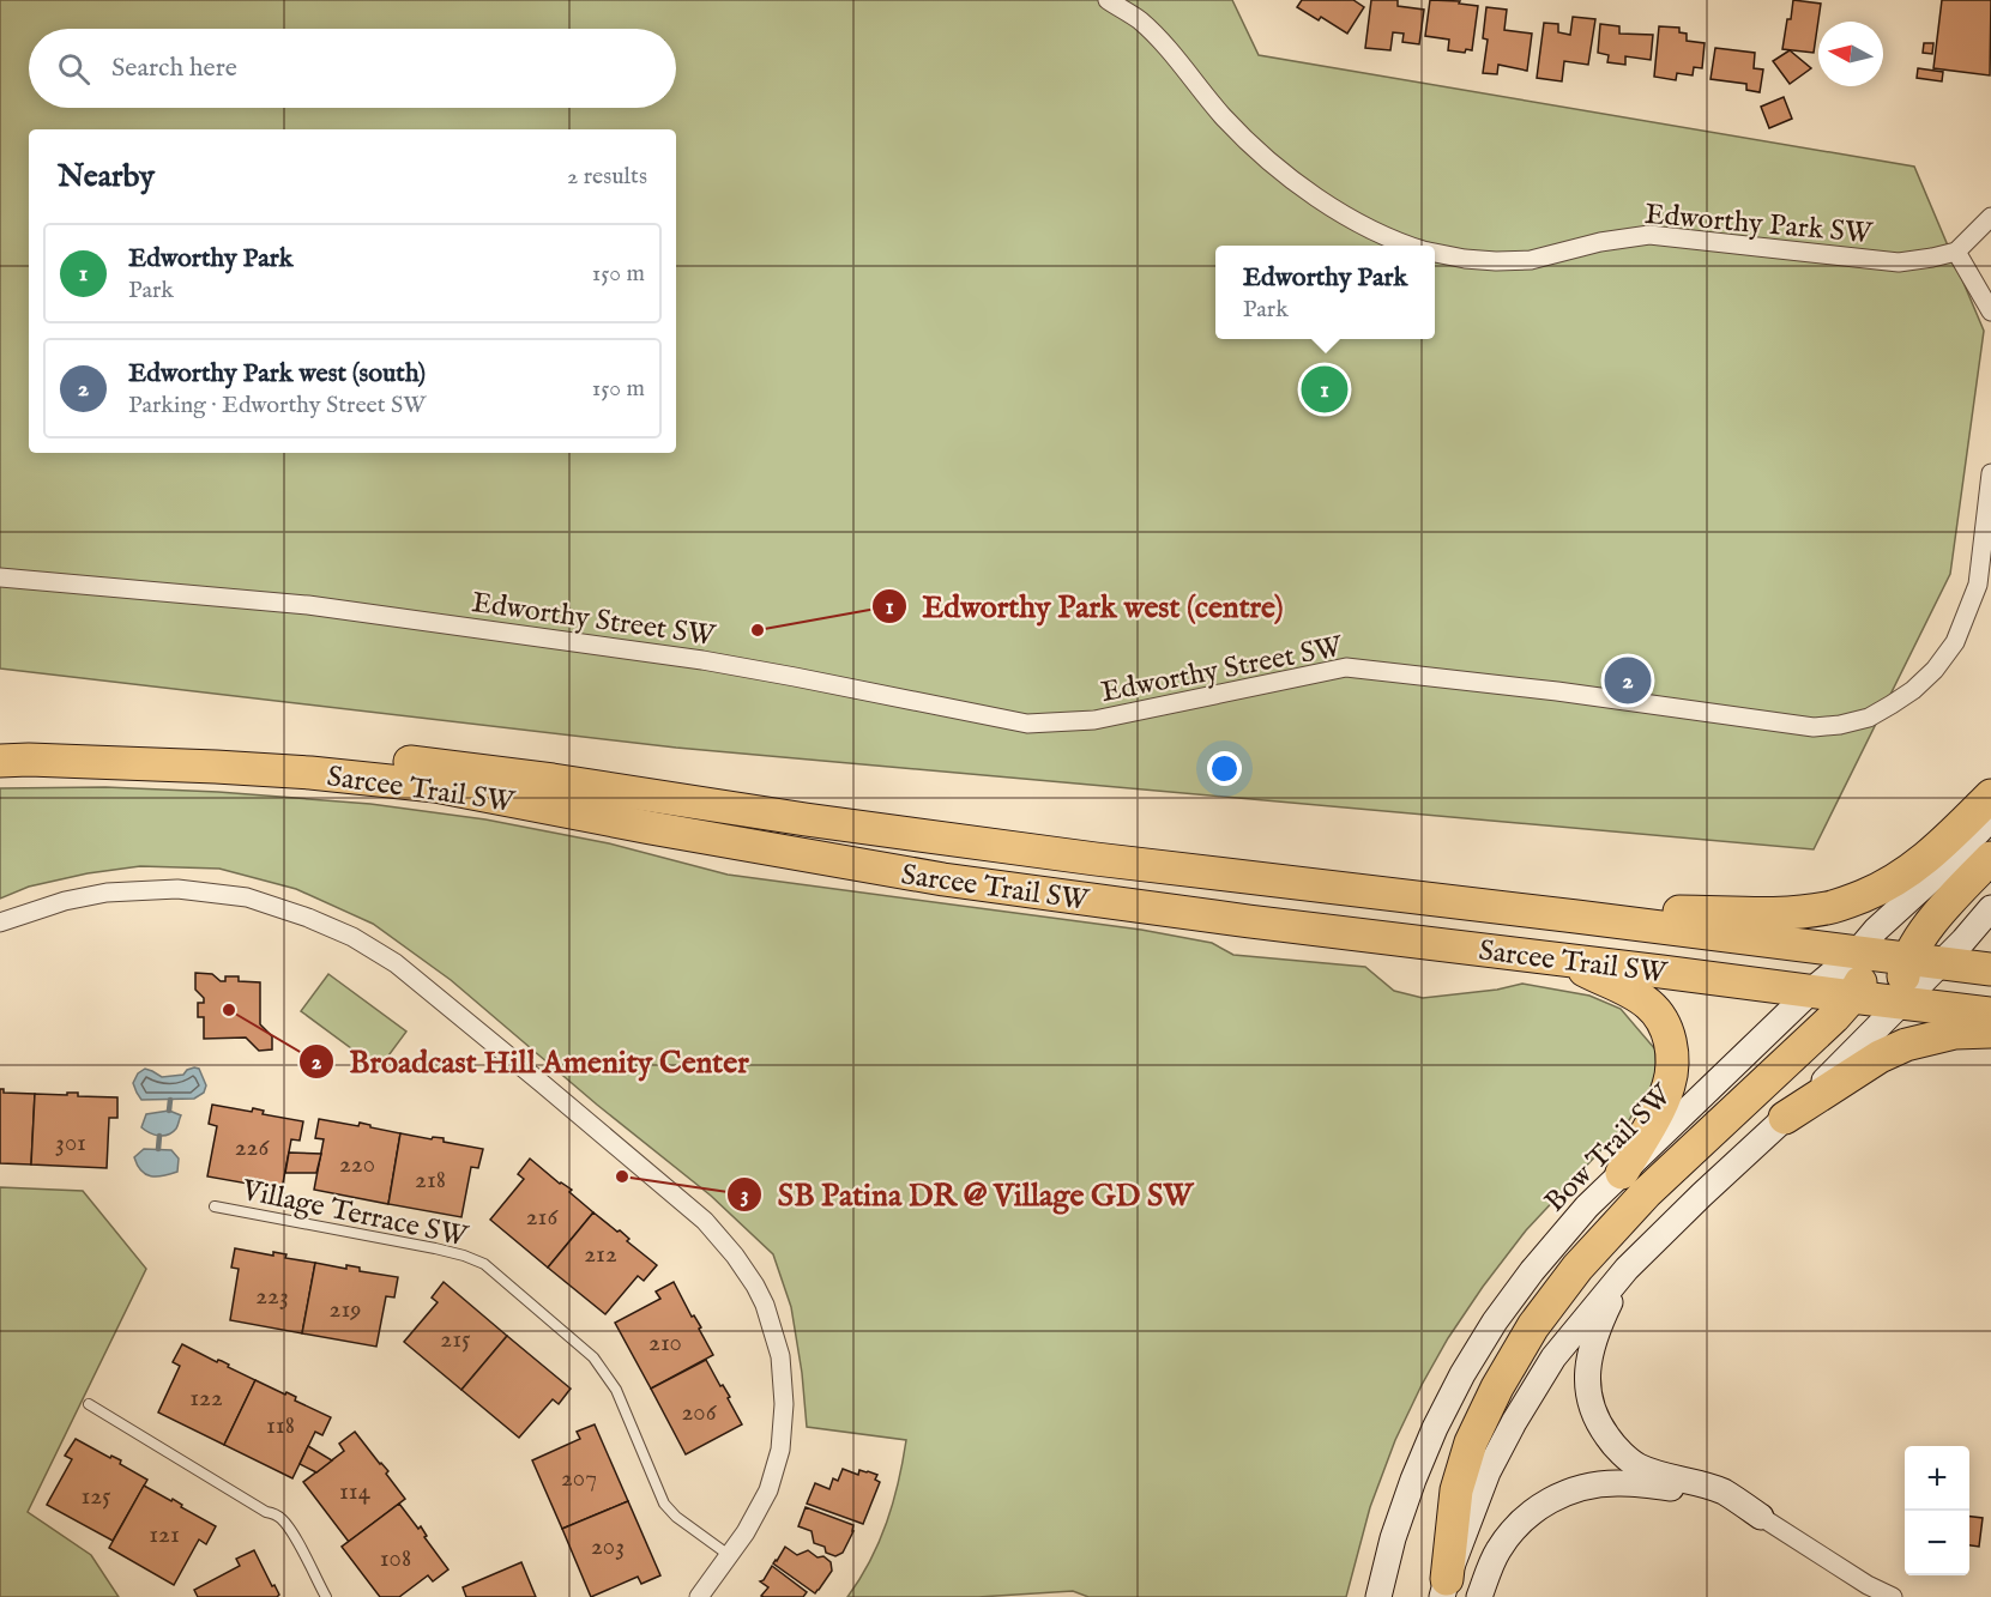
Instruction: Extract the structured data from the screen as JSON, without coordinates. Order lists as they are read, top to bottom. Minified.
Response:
{"streets":{"highway":["Sarcee Trail SW"],"main road":["Bow Trail SW"],"street":["Edworthy Park SW","Edworthy Street SW"],"lane":["Village Terrace SW"]},"crossings":[["Sarcee Trail SW","Bow Trail SW"]],"places":["Edworthy Park west (centre)","Broadcast Hill Amenity Center","SB Patina DR @ Village GD SW"],"house_numbers":["301","226","220","218","216","212","223","219","215","210","122","206","118","207","114","125","121","203","108"],"north":"left","page":{"search":"Search here","heading":["Nearby","2 results"],"list":[{"mark":"1","name":"Edworthy Park","note":"Park","value":"150 m"},{"mark":"2","name":"Edworthy Park west (south)","note":"Parking · Edworthy Street SW","value":"150 m"}],"popup":["Edworthy Park","Park"],"pins":["1","2"],"map_buttons":["+","−"]}}
